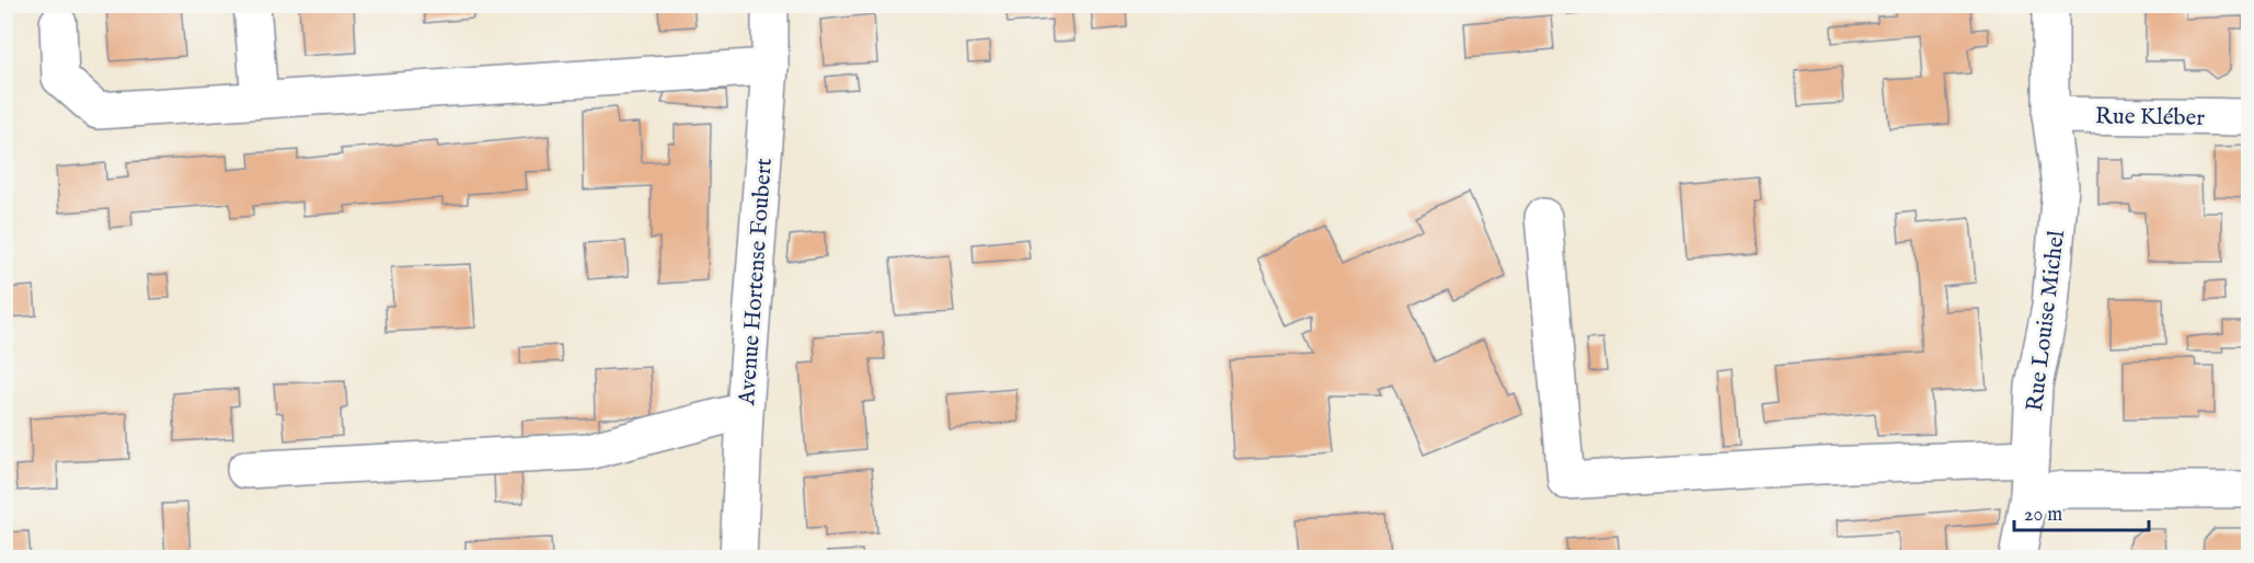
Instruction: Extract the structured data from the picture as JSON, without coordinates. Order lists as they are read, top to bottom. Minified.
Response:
{"streets":{"street":["Rue Kléber","Avenue Hortense Foubert","Rue Louise Michel"]},"crossings":[["Rue Kléber","Rue Louise Michel"]],"scale_bar":"20 m"}
